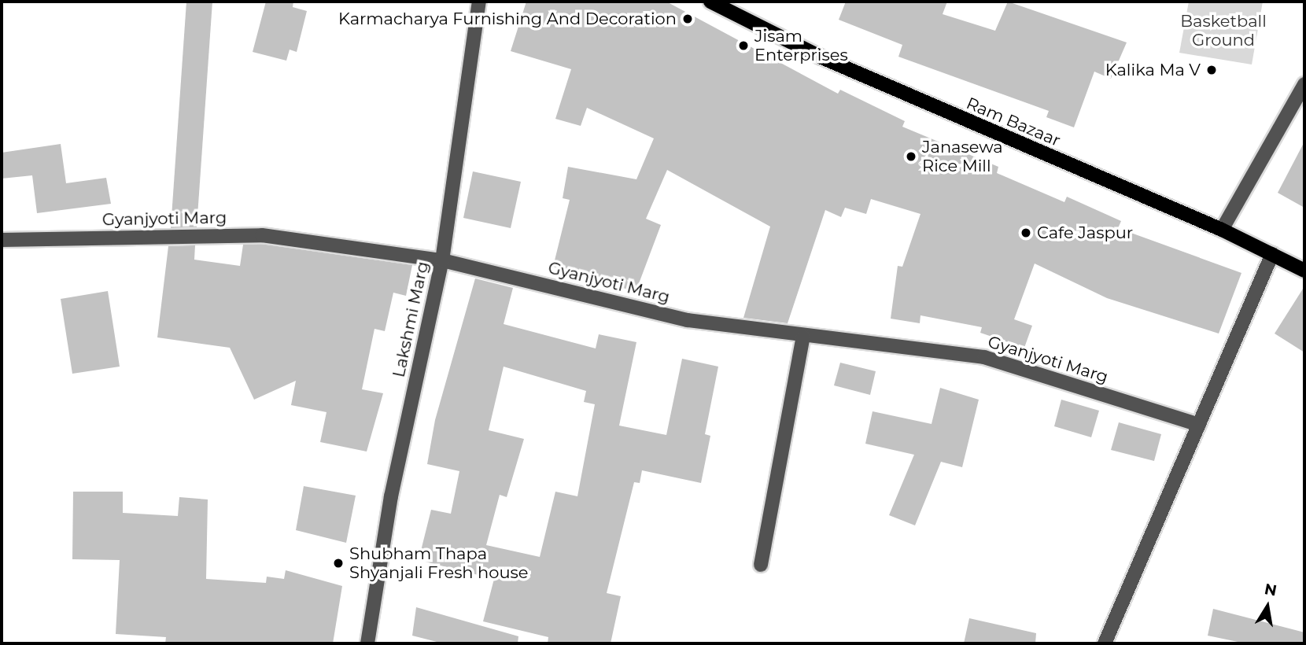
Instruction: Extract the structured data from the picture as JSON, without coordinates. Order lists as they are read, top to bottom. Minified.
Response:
{"streets":{"main road":["Ram Bazaar"],"street":["Gyanjyoti Marg","Lakshmi Marg"]},"crossings":[["Gyanjyoti Marg","Lakshmi Marg"]],"parks":["Basketball Ground"],"places":["Karmacharya Furnishing And Decoration","Jisam Enterprises","Kalika Ma V","Janasewa Rice Mill","Cafe Jaspur","Shubham Thapa Shyanjali Fresh house"],"north":"top"}
